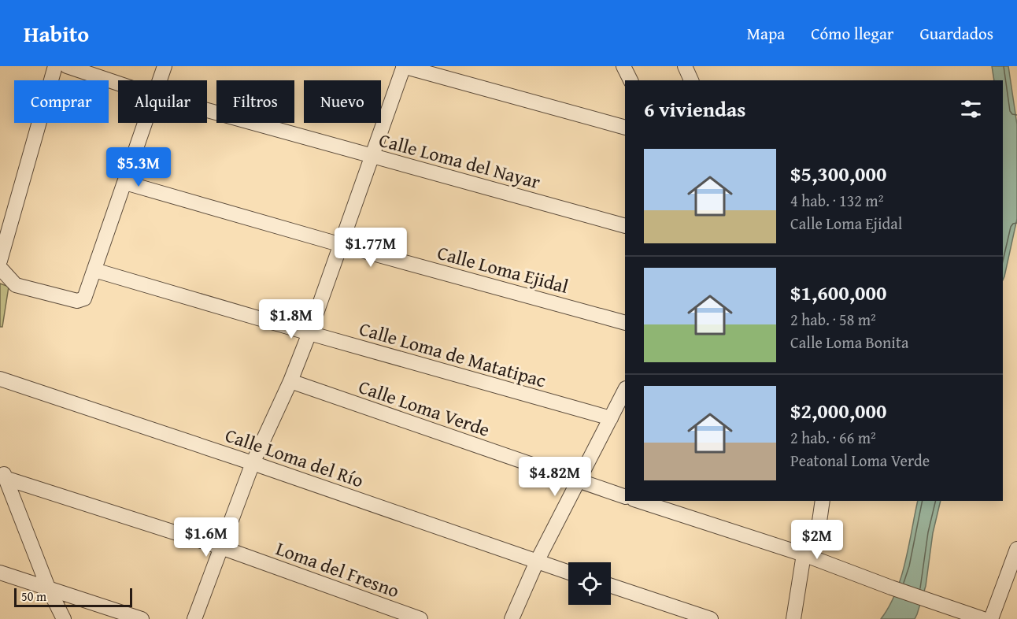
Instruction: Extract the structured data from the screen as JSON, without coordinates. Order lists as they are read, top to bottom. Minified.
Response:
{"streets":{"street":["Calle Loma del Nayar","Calle Loma Ejidal","Calle Loma de Matatipac","Calle Loma Verde","Calle Loma del Río","Loma del Fresno"]},"scale_bar":"50 m","page":{"header":"Habito","nav":["Mapa","Cómo llegar","Guardados"],"chip":["Comprar","Alquilar","Filtros","Nuevo"],"heading":"6 viviendas","list":[{"name":"$5,300,000","note":"4 hab. · 132 m² · Calle Loma Ejidal"},{"name":"$1,600,000","note":"2 hab. · 58 m² · Calle Loma Bonita"},{"name":"$2,000,000","note":"2 hab. · 66 m² · Peatonal Loma Verde"}],"price":["$5.3M","$1.77M","$1.8M","$4.82M","$1.6M","$2M"],"scale":"50 m"}}
